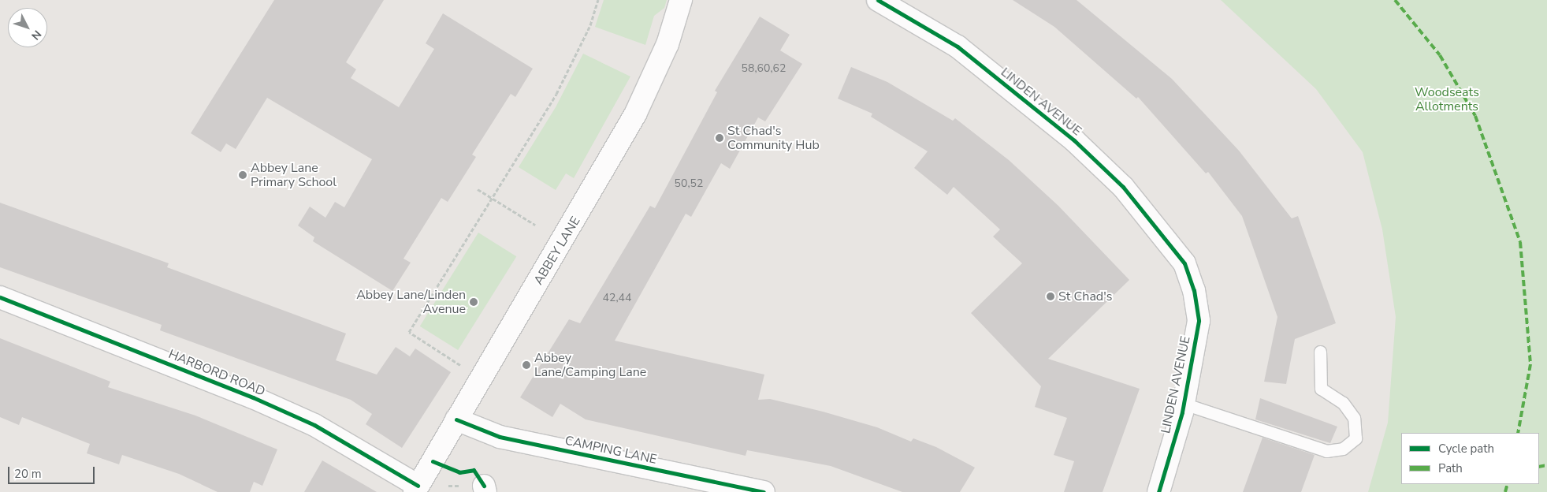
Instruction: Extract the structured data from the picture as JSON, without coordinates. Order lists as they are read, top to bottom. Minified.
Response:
{"streets":{"street":["LINDEN AVENUE","ABBEY LANE","HARBORD ROAD","CAMPING LANE"]},"crossings":[["ABBEY LANE","HARBORD ROAD"],["ABBEY LANE","CAMPING LANE"]],"parks":["Woodseats Allotments"],"places":["St Chad's Community Hub","Abbey Lane Primary School","St Chad's","Abbey Lane/Linden Avenue","Abbey Lane/Camping Lane"],"house_numbers":["58,60,62","50,52","42,44"],"legend":["Cycle path","Path"],"scale_bar":"20 m","north":"bottom right"}
